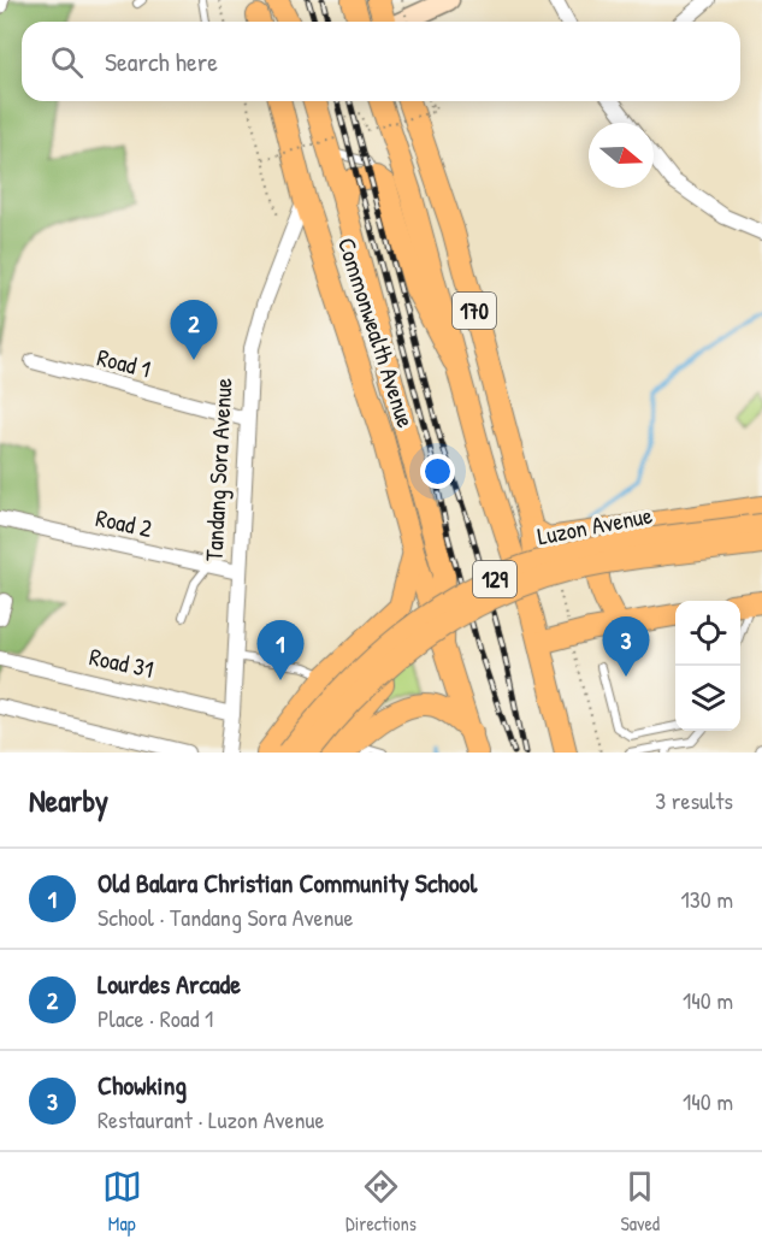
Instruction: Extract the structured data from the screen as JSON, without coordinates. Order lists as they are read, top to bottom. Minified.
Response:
{"streets":{"main road":["170","Commonwealth Avenue","Luzon Avenue","129"],"street":["Road 1","Tandang Sora Avenue","Road 2","Road 31"]},"crossings":[["170","Luzon Avenue"],["Commonwealth Avenue","Tandang Sora Avenue"],["Road 1","Tandang Sora Avenue"],["Tandang Sora Avenue","Road 2"],["Tandang Sora Avenue","Road 31"]],"north":"right","page":{"search":"Search here","pins":["2","3","1"],"heading":["Nearby","3 results"],"list":[{"mark":"1","name":"Old Balara Christian Community School","note":"School · Tandang Sora Avenue","value":"130 m"},{"mark":"2","name":"Lourdes Arcade","note":"Place · Road 1","value":"140 m"},{"mark":"3","name":"Chowking","note":"Restaurant · Luzon Avenue","value":"140 m"}],"nav":["Map","Directions","Saved"]}}
